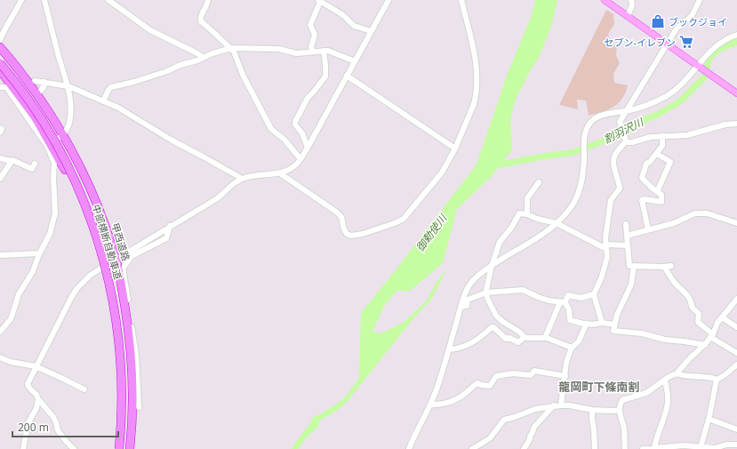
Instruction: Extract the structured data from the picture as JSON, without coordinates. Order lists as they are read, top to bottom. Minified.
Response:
{"streets":{"highway":["中部横断自動車道","甲西道路"]},"districts":["龍岡町下條南割"],"water":["割羽沢川","御勅使川"],"places":{"shop":["ブックジョイ"],"supermarket":["セブン-イレブン"]},"scale_bar":"200 m"}
